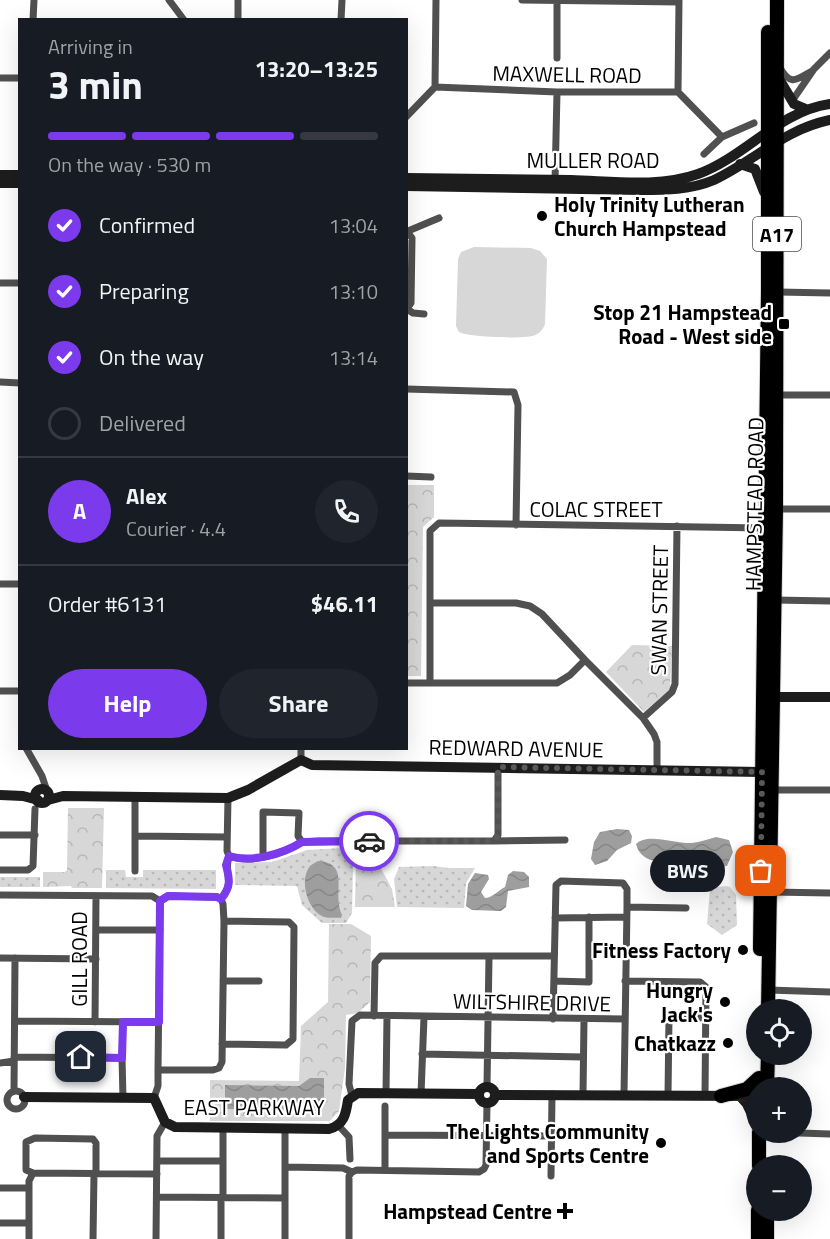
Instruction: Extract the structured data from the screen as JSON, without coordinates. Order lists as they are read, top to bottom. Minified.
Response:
{"streets":{"highway":["A17","HAMPSTEAD ROAD"],"street":["MAXWELL ROAD","MULLER ROAD","COLAC STREET","SWAN STREET","REDWARD AVENUE","GILL ROAD","WILTSHIRE DRIVE","EAST PARKWAY"]},"crossings":[["MULLER ROAD","HAMPSTEAD ROAD"],["HAMPSTEAD ROAD","COLAC STREET"],["HAMPSTEAD ROAD","REDWARD AVENUE"],["COLAC STREET","SWAN STREET"]],"places":{"other":["Holy Trinity Lutheran Church Hampstead","BWS","Fitness Factory","Hungry Jack's","Chatkazz","The Lights Community and Sports Centre"],"transit":["Stop 21 Hampstead Road - West side"],"health":["Hampstead Centre"]},"page":{"heading":["3 min","Arriving in","13:20–13:25"],"panel":["Alex","Courier · 4.4","Order #6131","$46.11"],"bar":"On the way · 530 m","list":[["Confirmed","13:04"],["Preparing","13:10"],["On the way","13:14"],"Delivered"],"round":"A","buttons":["Help","Share"],"bubble":"BWS","map_buttons":["+","−"]}}
